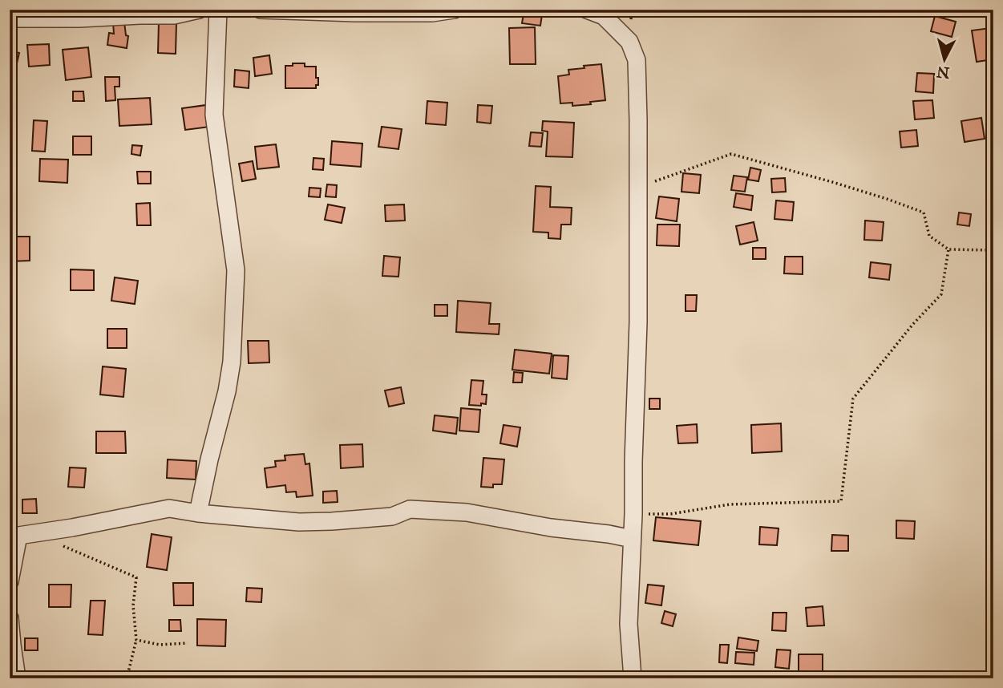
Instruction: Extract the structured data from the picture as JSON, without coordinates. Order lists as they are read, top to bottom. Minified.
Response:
{"north":"bottom"}
